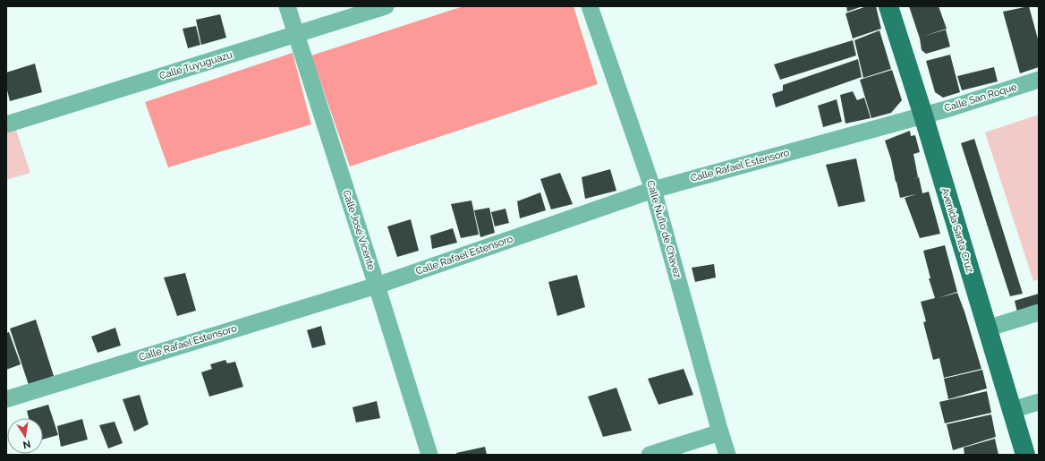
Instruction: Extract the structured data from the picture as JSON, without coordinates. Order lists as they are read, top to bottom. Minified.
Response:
{"streets":{"main road":["Avenida Santa Cruz"],"street":["Calle Tuyuguazu","Calle San Roque","Calle Rafael Estensoro","Calle Ñuflo de Chavez","Calle José Vicente"]},"crossings":[["Calle Tuyuguazu","Calle José Vicente"],["Calle San Roque","Calle Rafael Estensoro"],["Calle San Roque","Avenida Santa Cruz"],["Calle Rafael Estensoro","Calle Ñuflo de Chavez"],["Calle Rafael Estensoro","Calle José Vicente"],["Calle Rafael Estensoro","Avenida Santa Cruz"]],"north":"bottom"}
